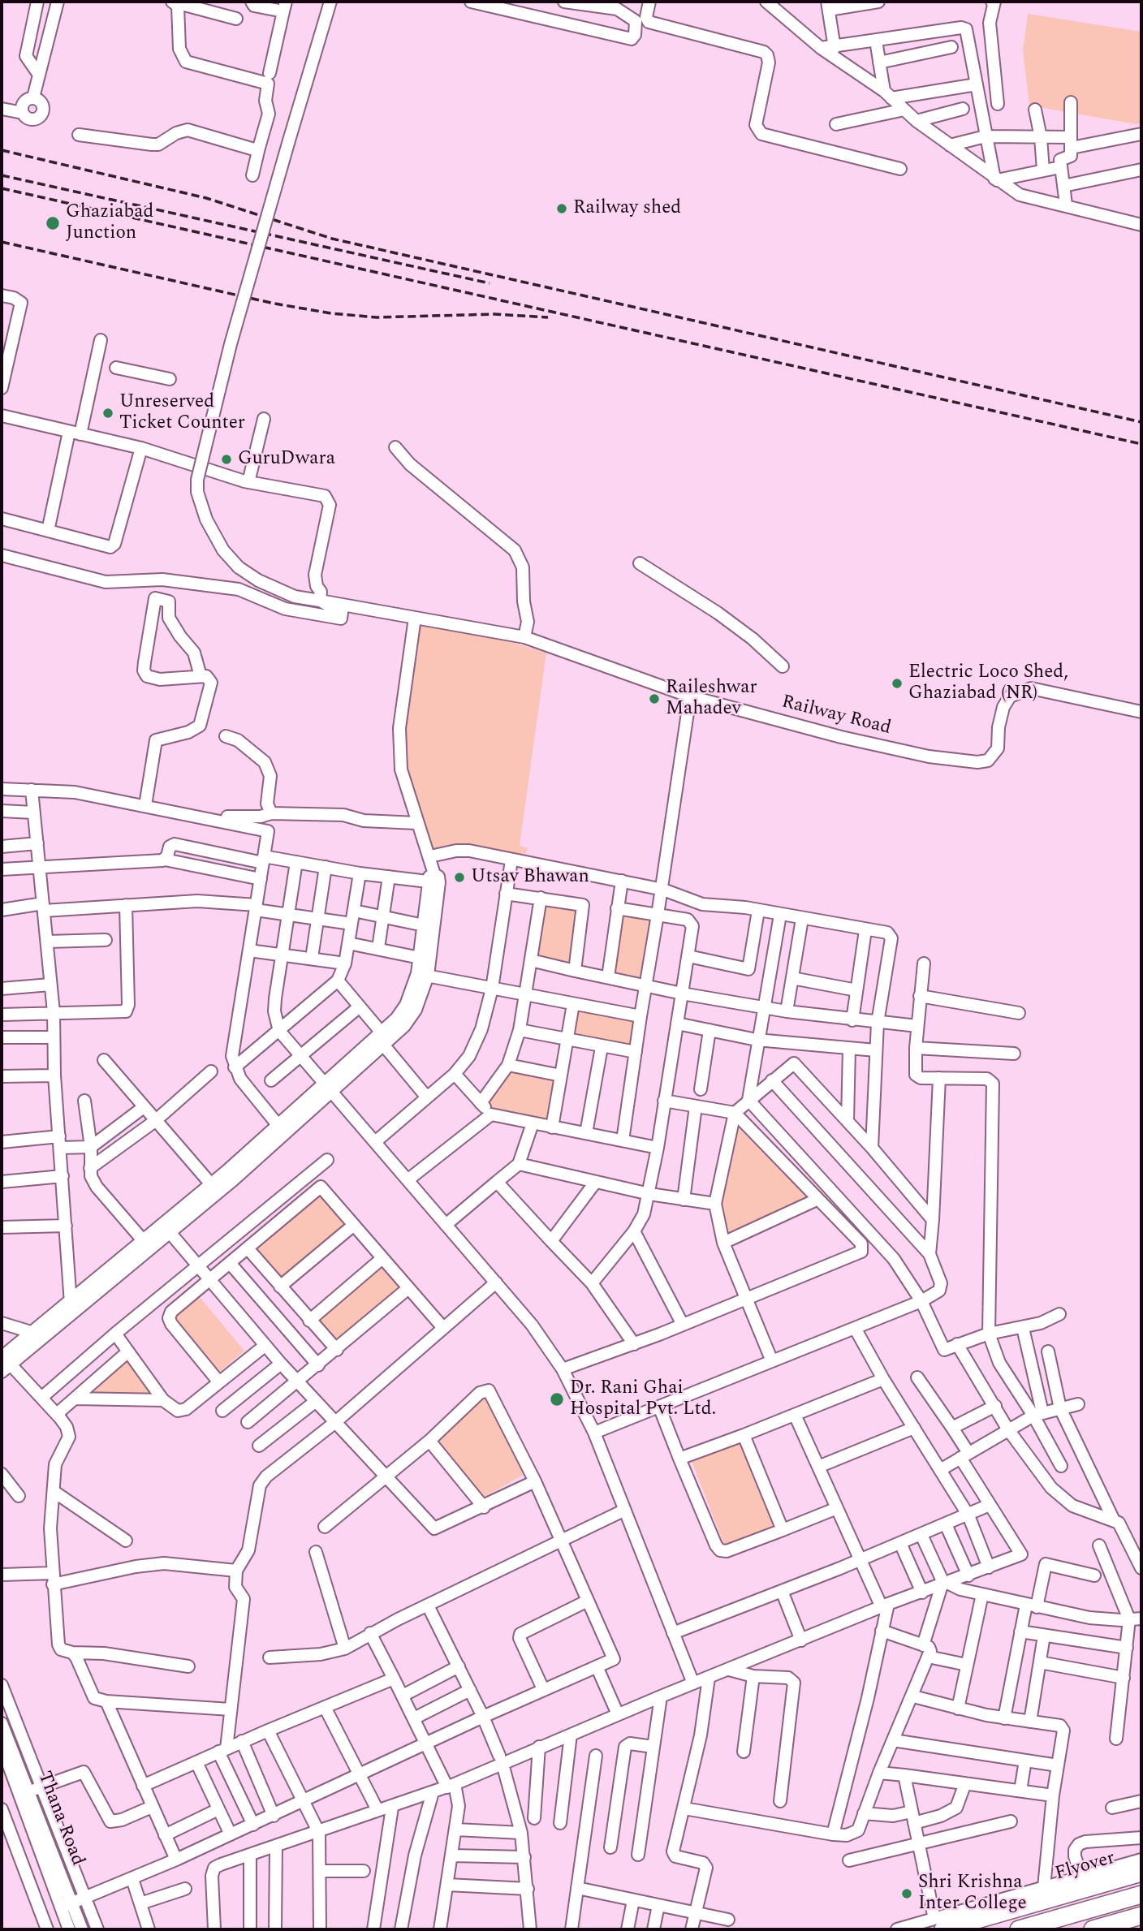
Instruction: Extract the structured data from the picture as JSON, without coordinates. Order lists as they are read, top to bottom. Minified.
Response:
{"streets":{"highway":["Flyover"],"street":["Railway Road","Thana Road"]},"places":["Railway shed","Ghaziabad Junction","Unreserved Ticket Counter","GuruDwara","Electric Loco Shed, Ghaziabad (NR)","Raileshwar Mahadev","Utsav Bhawan","Dr. Rani Ghai Hospital Pvt. Ltd.","Shri Krishna Inter College"]}
